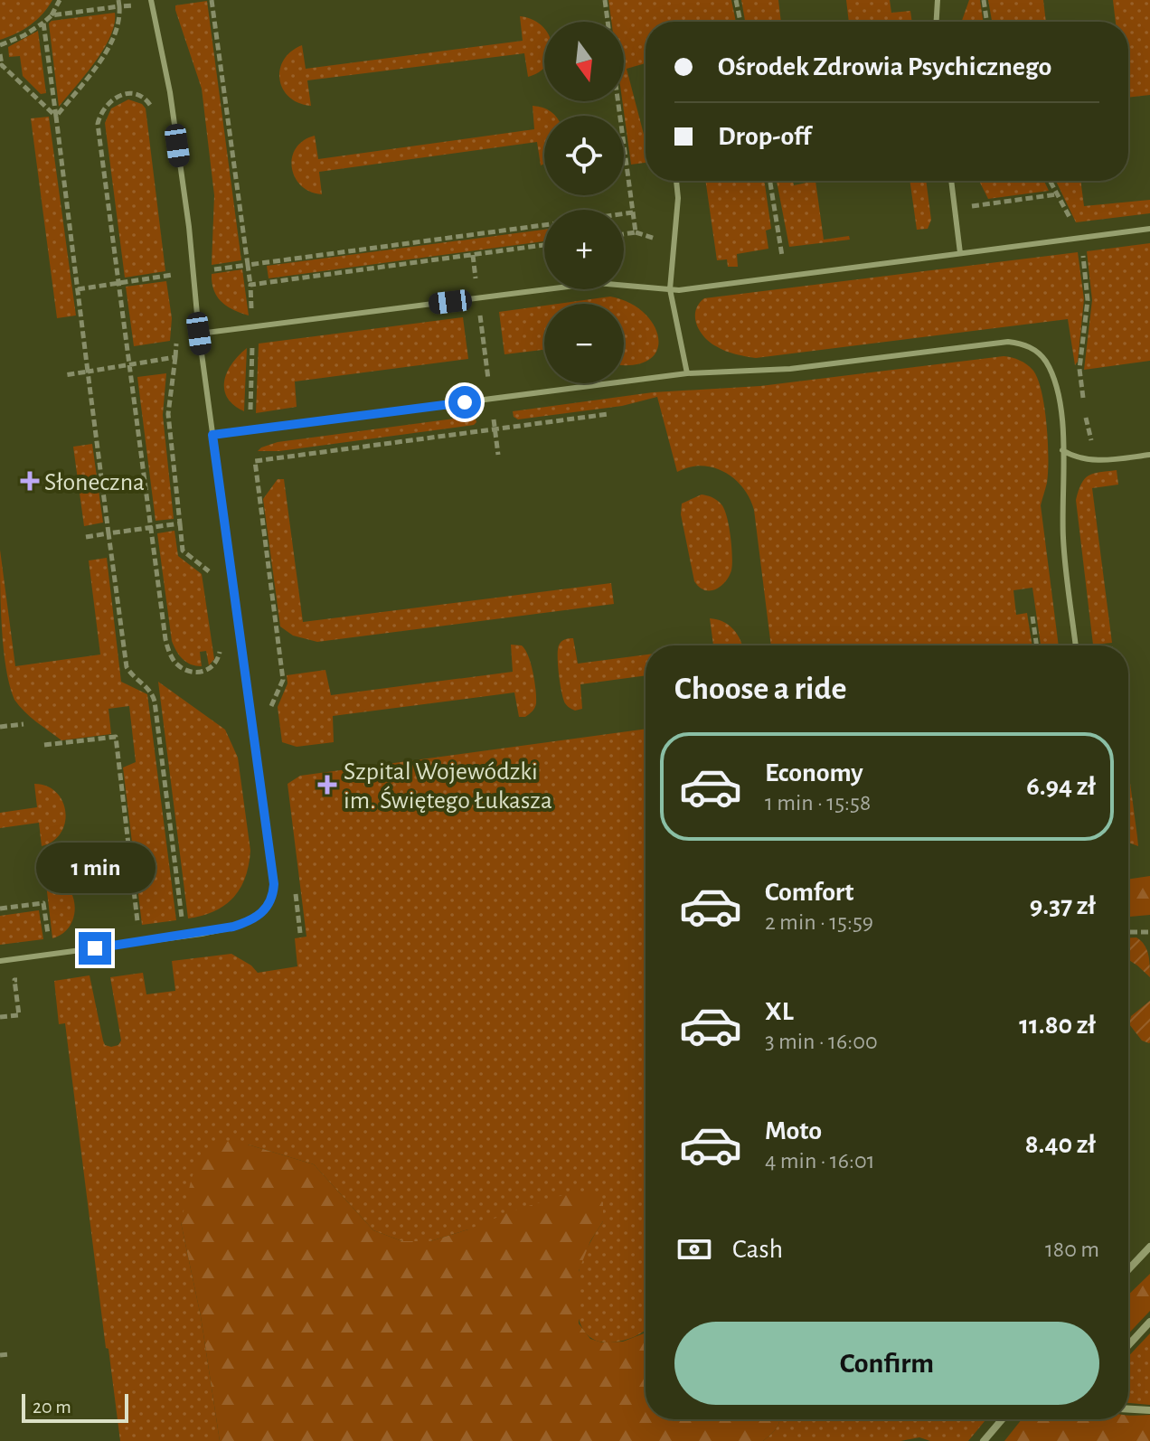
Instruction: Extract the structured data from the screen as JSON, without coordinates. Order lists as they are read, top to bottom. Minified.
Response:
{"places":{"health":["Słoneczna","Szpital Wojewódzki im. Świętego Łukasza"]},"scale_bar":"20 m","north":"bottom","page":{"map_buttons":["+","−"],"banner":["Ośrodek Zdrowia Psychicznego","Drop-off"],"heading":"Choose a ride","list":[{"name":"Economy","note":"1 min · 15:58","value":"6.94 zł"},{"name":"Comfort","note":"2 min · 15:59","value":"9.37 zł"},{"name":"XL","note":"3 min · 16:00","value":"11.80 zł"},{"name":"Moto","note":"4 min · 16:01","value":"8.40 zł"}],"bubble":"1 min","pay":["Cash","180 m"],"buttons":"Confirm","scale":"20 m"}}
